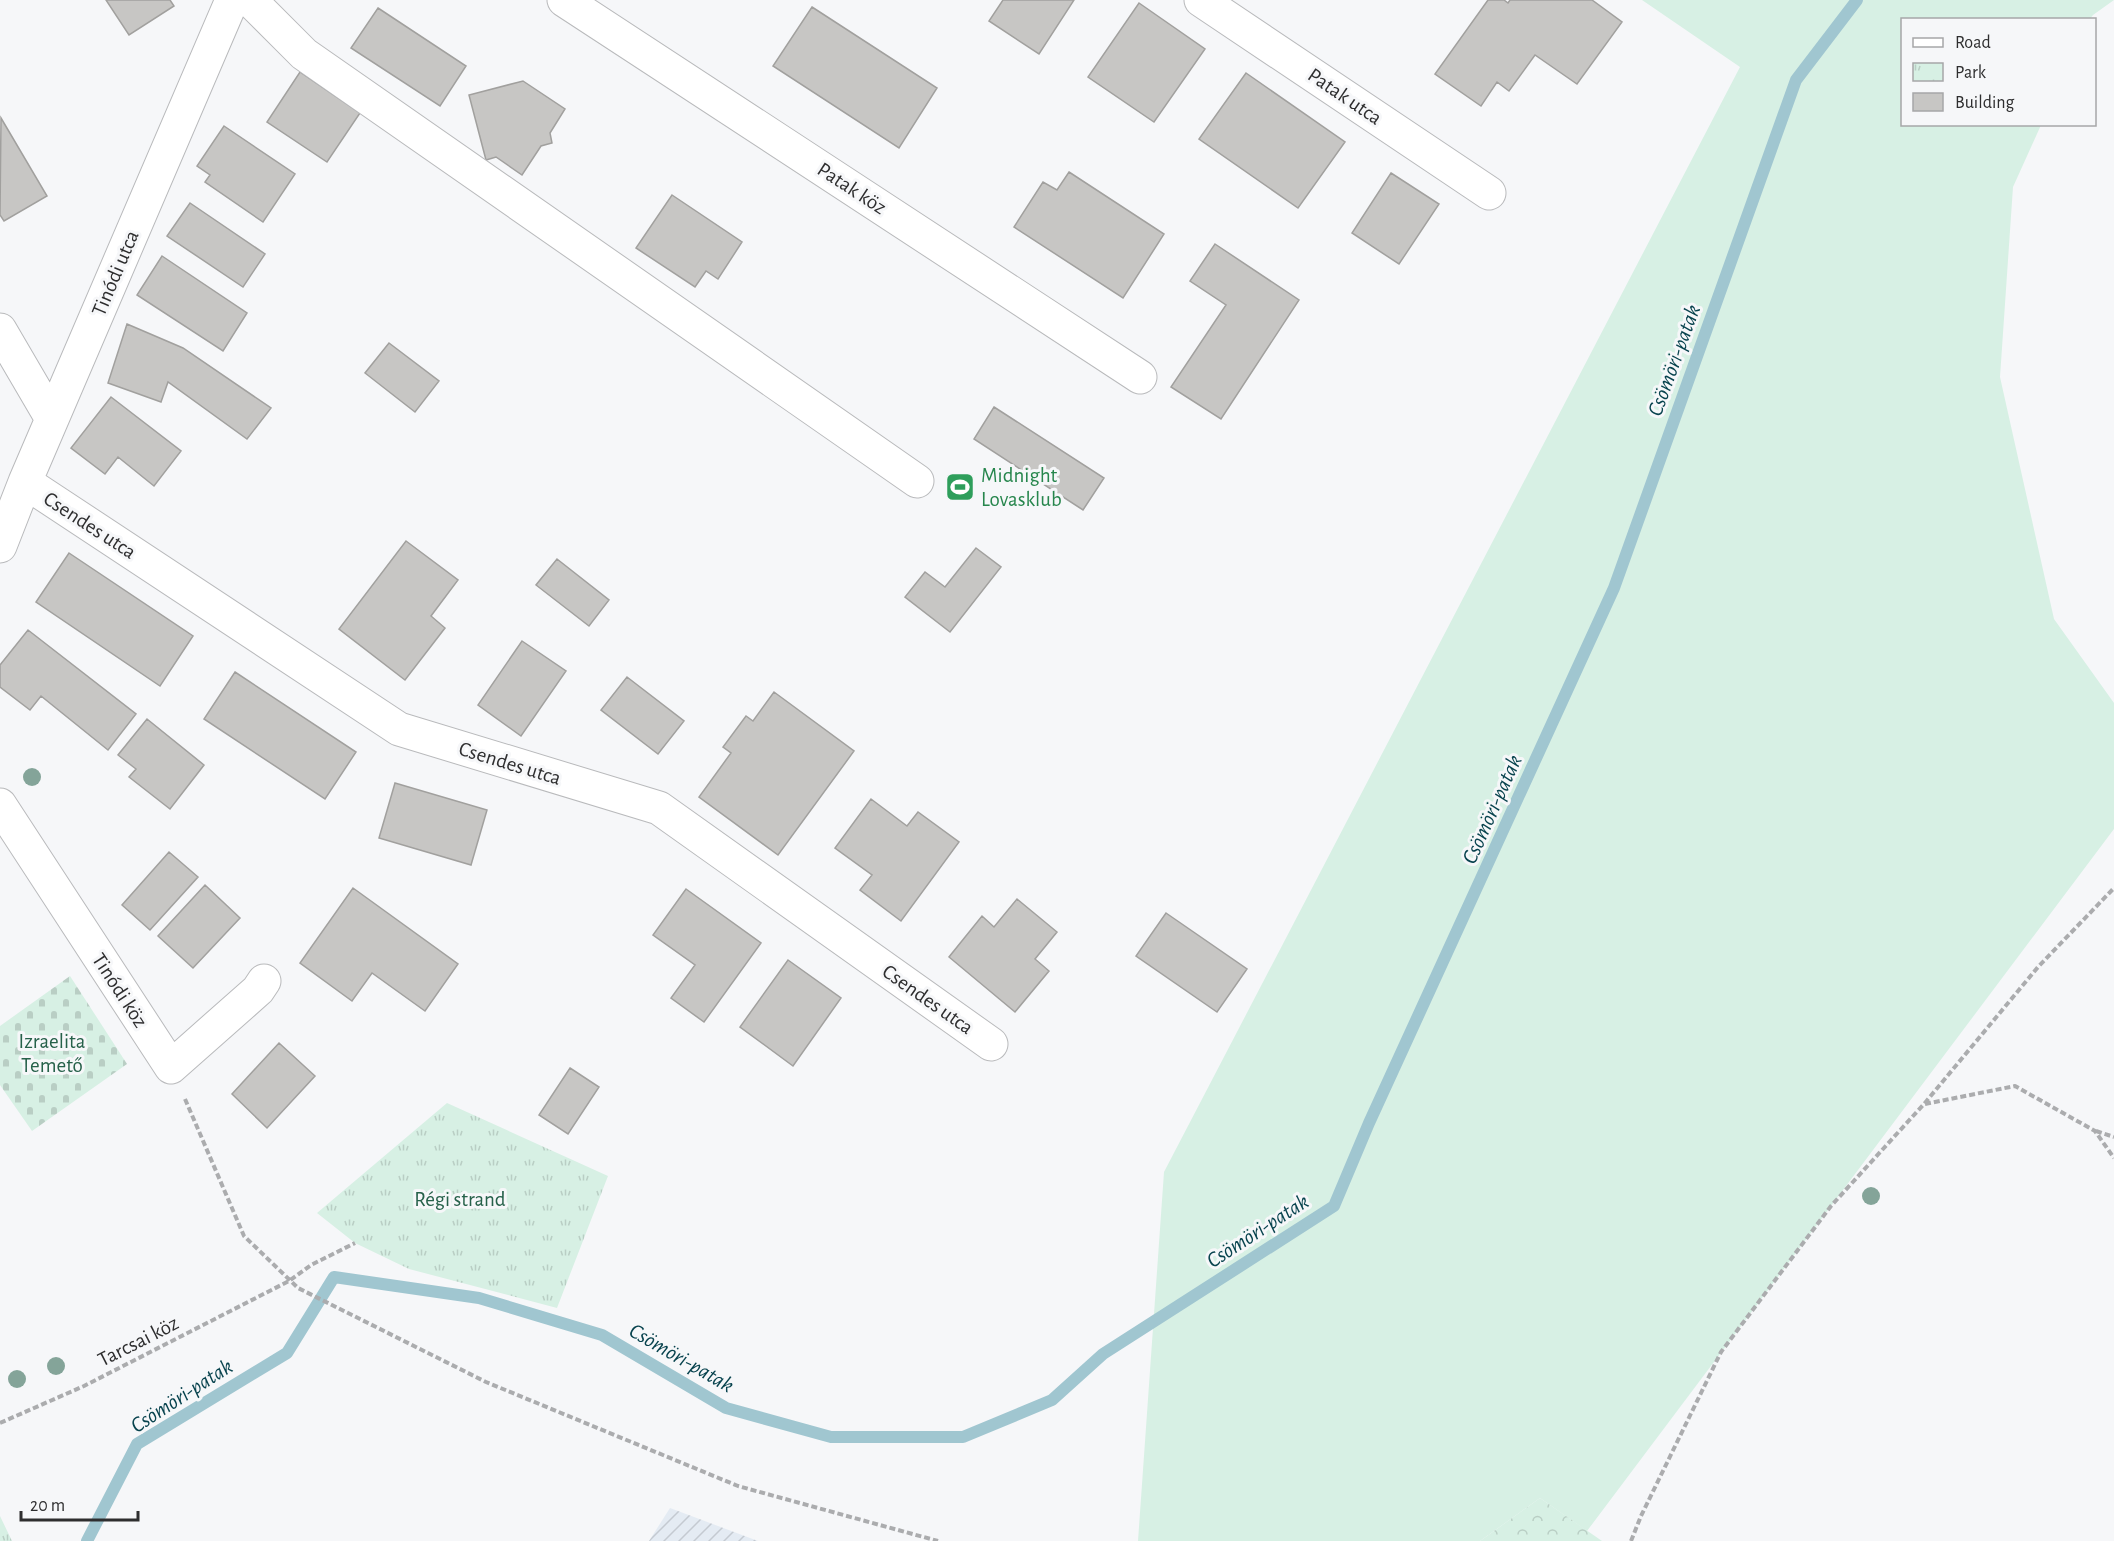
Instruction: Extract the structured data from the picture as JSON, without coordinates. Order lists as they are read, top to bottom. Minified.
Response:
{"streets":{"street":["Patak utca","Patak köz","Tinódi utca","Csendes utca","Tinódi köz"],"path":["Tarcsai köz"]},"crossings":[["Tinódi utca","Csendes utca"]],"water":["Csömöri-patak"],"parks":["Izraelita Temető","Régi strand"],"places":{"sports":["Midnight Lovasklub"]},"legend":["Road","Park","Building"],"scale_bar":"20 m"}
